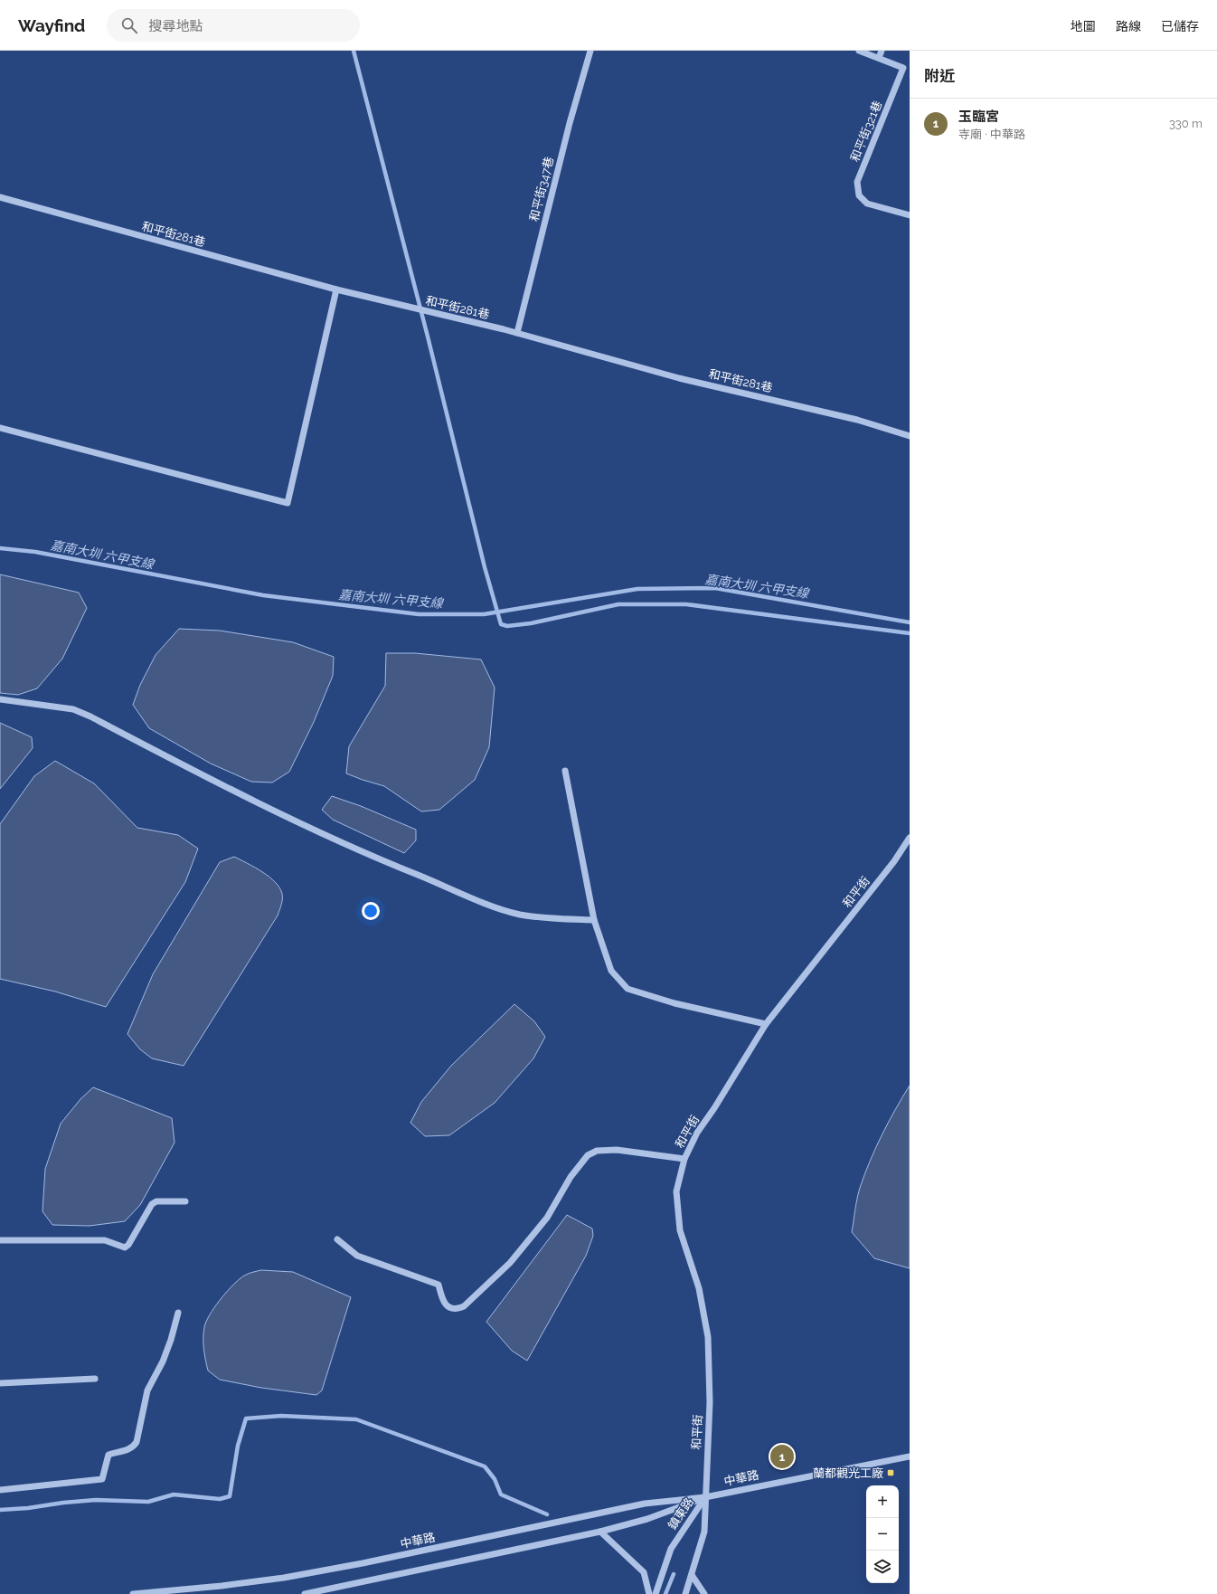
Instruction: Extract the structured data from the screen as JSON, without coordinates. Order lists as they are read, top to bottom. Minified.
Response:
{"streets":{"street":["和平街321巷","和平街347巷","和平街281巷","和平街","中華路","鎮東路"]},"crossings":[["和平街347巷","和平街281巷"],["和平街","中華路"],["和平街","鎮東路"],["中華路","鎮東路"]],"water":["嘉南大圳 六甲支線"],"places":{"transit":["蘭都觀光工廠"]},"page":{"header":"Wayfind","search":"搜尋地點","nav":["地圖","路線","已儲存"],"heading":"附近","list":[{"mark":"1","name":"玉臨宮","note":"寺廟 · 中華路","value":"330 m"}],"pins":"1","map_buttons":["+","−"]}}
